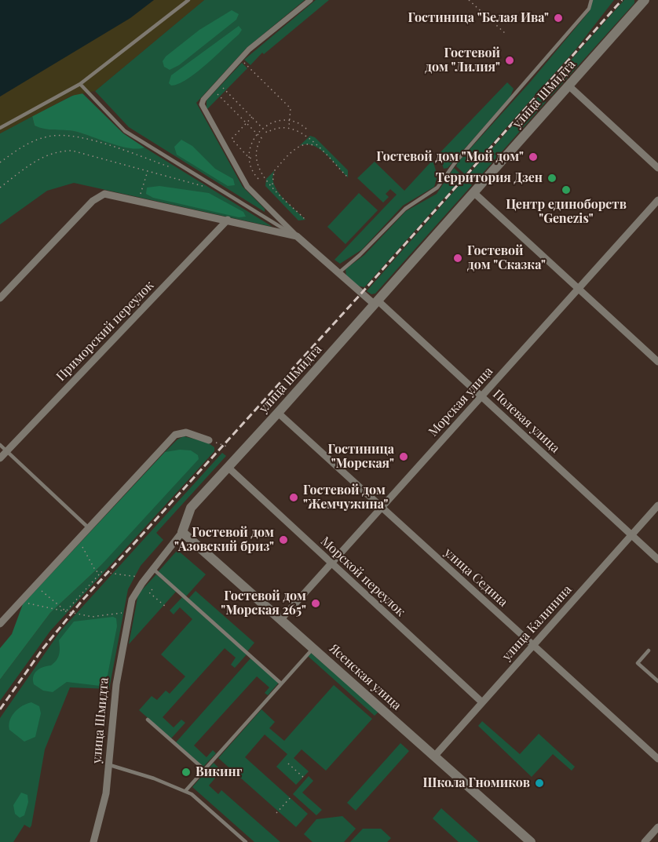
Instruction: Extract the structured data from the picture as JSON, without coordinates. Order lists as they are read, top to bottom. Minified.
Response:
{"streets":{"street":["улица Шмидта","Приморский переулок","Морская улица","Полевая улица","Морской переулок","улица Седина","улица Калинина","Ясенская улица"]},"crossings":[["улица Шмидта","Полевая улица"],["улица Шмидта","Морской переулок"],["улица Шмидта","улица Седина"],["улица Шмидта","Ясенская улица"],["Морская улица","Полевая улица"],["Морская улица","Морской переулок"],["Морская улица","улица Седина"],["Морская улица","Ясенская улица"],["Полевая улица","улица Калинина"],["Морской переулок","улица Калинина"],["улица Седина","улица Калинина"],["улица Калинина","Ясенская улица"]],"places":["Гостиница \"Белая Ива\"","Гостевой дом \"Лилия\"","Гостевой дом \"Мой дом\"","Территория Дзен","Центр единоборств \"Genezis\"","Гостевой дом \"Сказка\"","Гостиница \"Морская\"","Гостевой дом \"Жемчужина\"","Гостевой дом \"Азовский бриз\"","Гостевой дом \"Морская 265\"","Викинг","Школа Гномиков"]}
